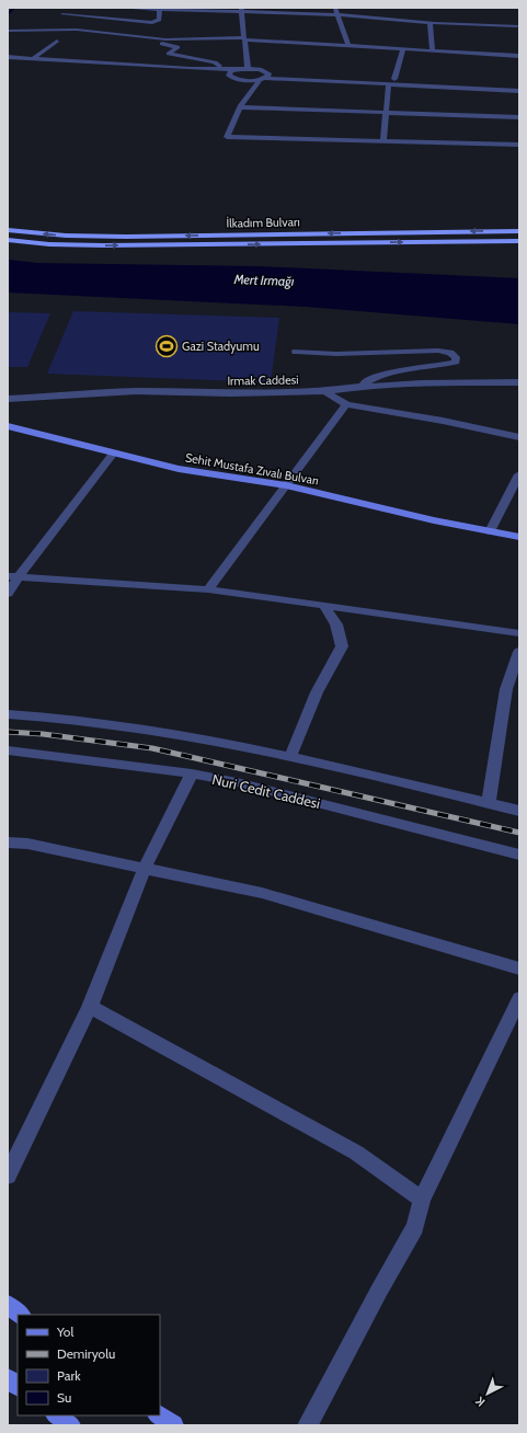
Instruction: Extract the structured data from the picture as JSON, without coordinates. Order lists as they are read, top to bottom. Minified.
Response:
{"streets":{"highway":["İlkadım Bulvarı"],"main road":["Sehit Mustafa Zıvalı Bulvarı"],"street":["Irmak Caddesi","Nuri Cedit Caddesi"]},"water":["Mert Irmağı"],"places":{"sports":["Gazi Stadyumu"]},"legend":["Yol","Demiryolu","Park","Su"],"north":"bottom left"}
